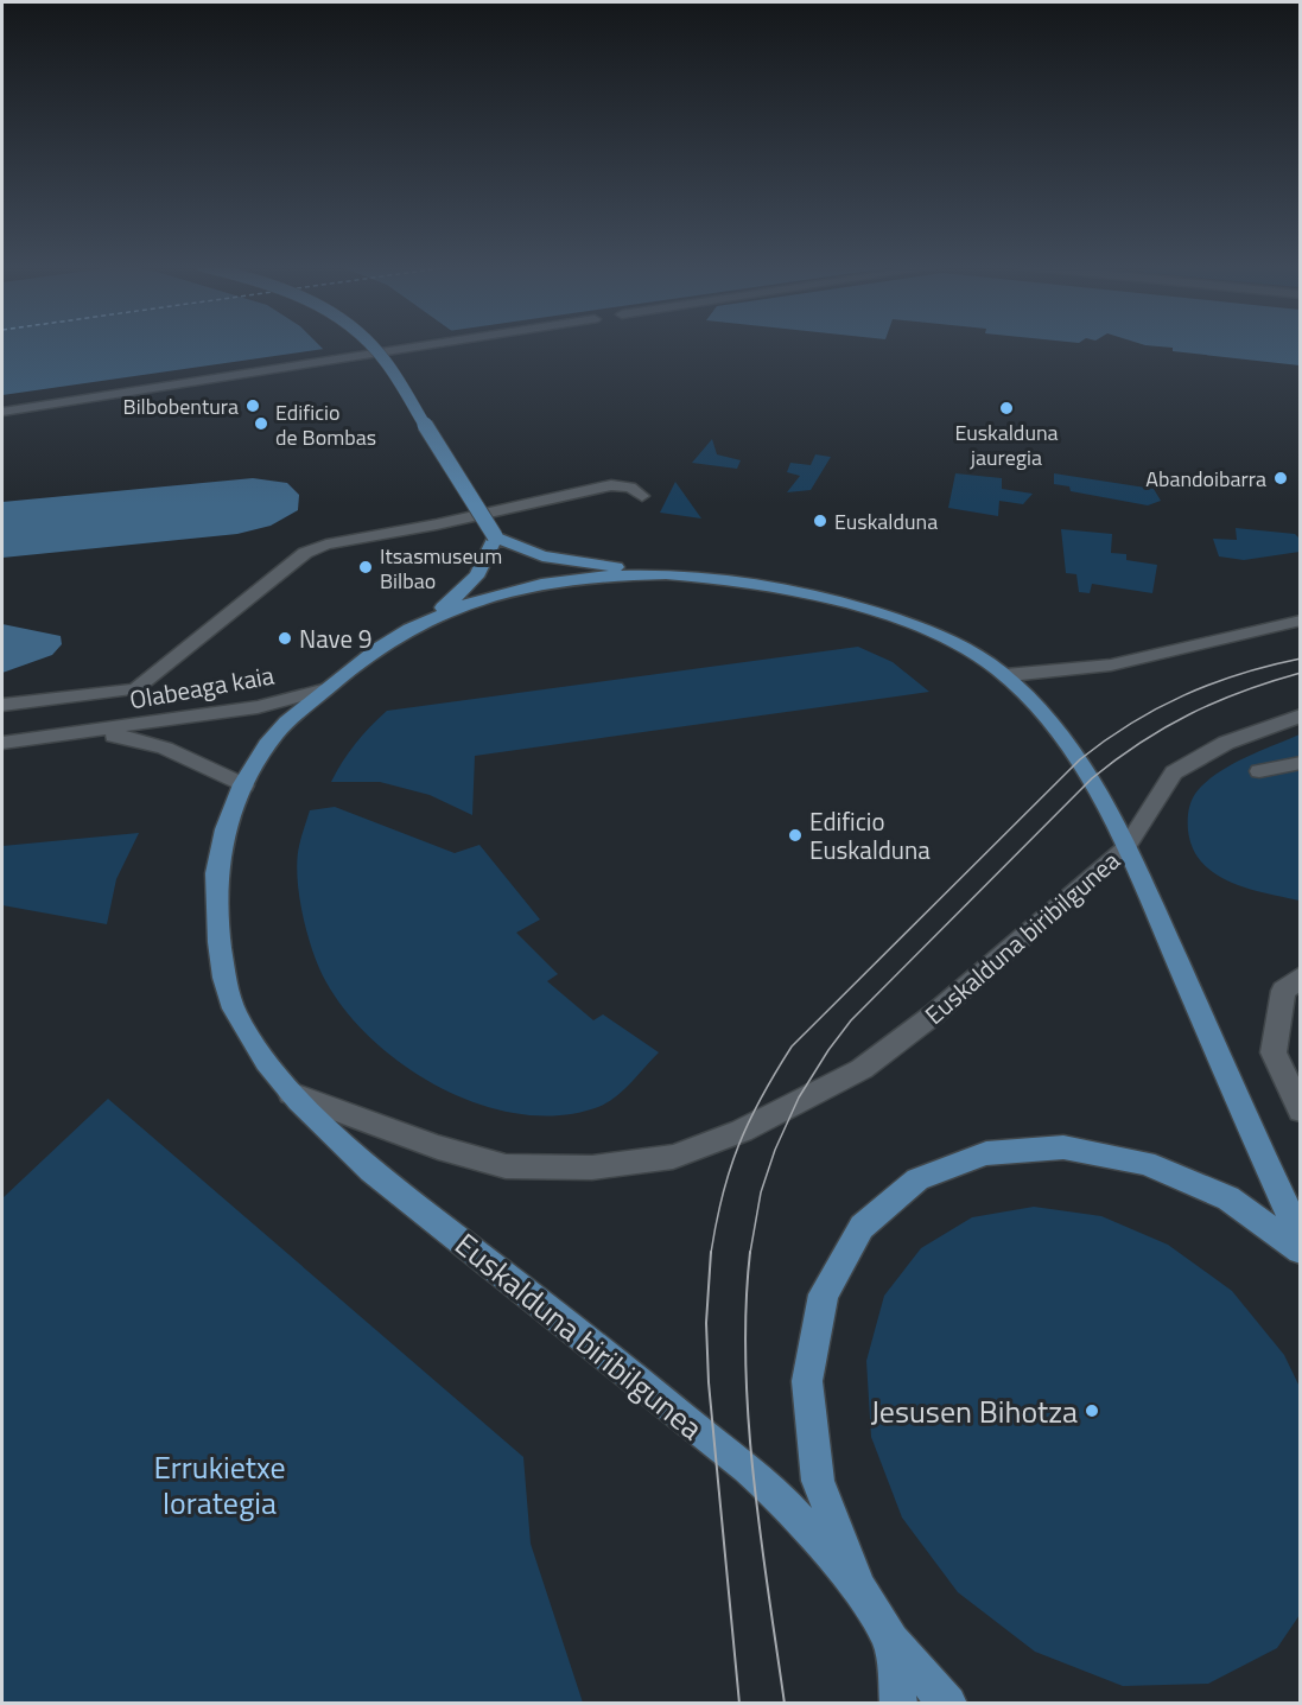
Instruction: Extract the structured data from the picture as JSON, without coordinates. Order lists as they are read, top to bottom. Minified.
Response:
{"streets":{"main road":["Euskalduna biribilgunea"],"street":["Olabeaga kaia"]},"crossings":[["Olabeaga kaia","Euskalduna biribilgunea"]],"parks":["Errukietxe lorategia"],"places":["Bilbobentura","Euskalduna jauregia","Edificio de Bombas","Abandoibarra","Euskalduna","Itsasmuseum Bilbao","Nave 9","Edificio Euskalduna","Jesusen Bihotza"]}
